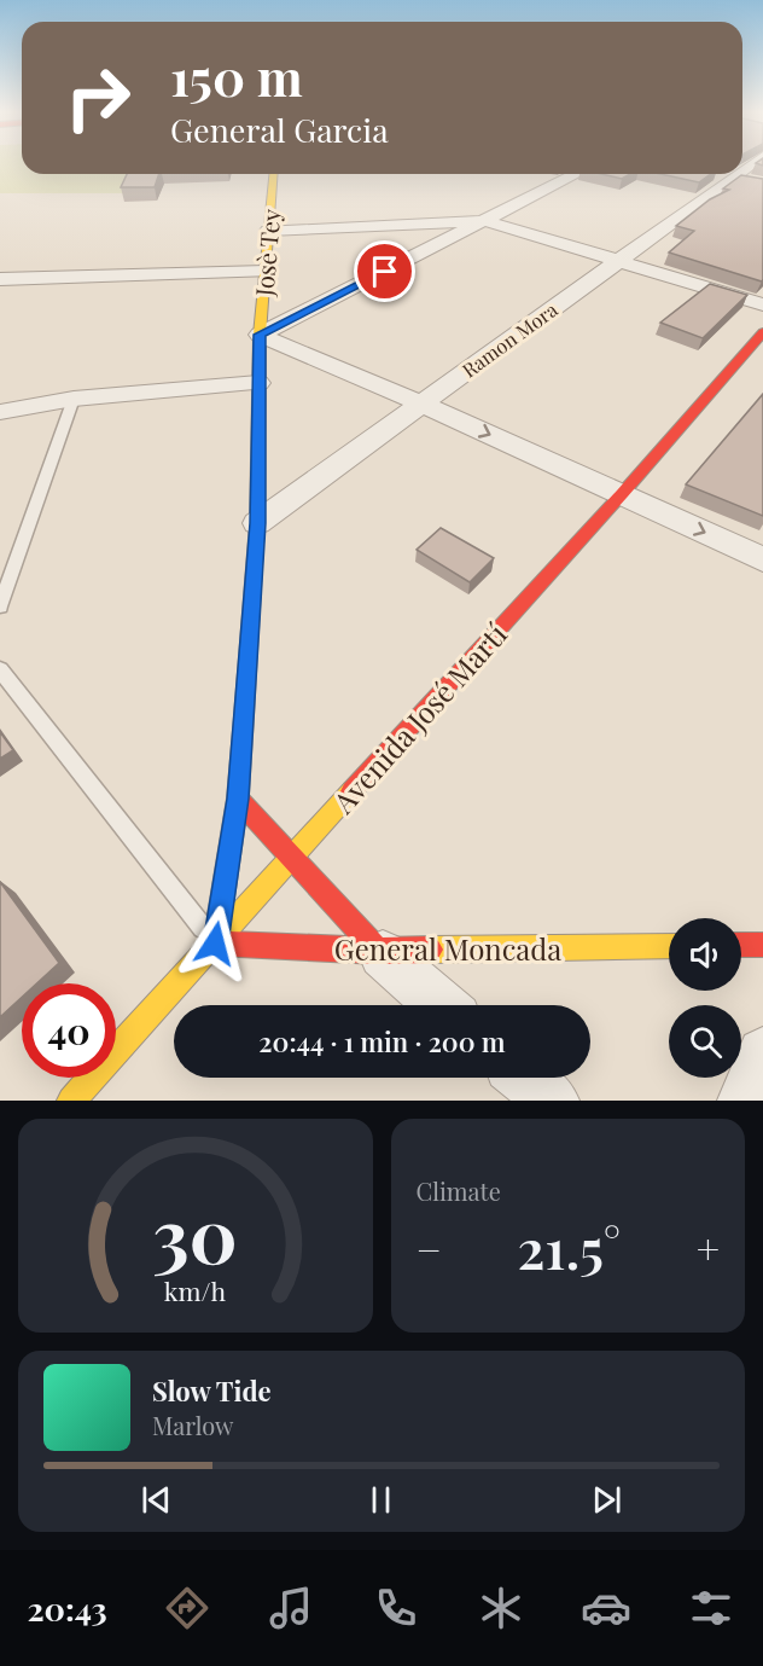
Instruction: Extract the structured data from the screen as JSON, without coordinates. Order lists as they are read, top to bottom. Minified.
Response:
{"streets":{"street":["Josè Tey","Ramon Mora","Avenida José Martí","General Moncada"]},"crossings":[["Josè Tey","Ramon Mora"],["Josè Tey","Avenida José Martí"],["Josè Tey","General Moncada"],["Avenida José Martí","General Moncada"]],"page":{"turn":["150 m","General Garcia"],"limit":"40","trip":"20:44 · 1 min · 200 m","tile":"Climate","heat":["−","21.5°","+"],"song":["Slow Tide","Marlow"],"tabs":"20:43","gauge":["30","km/h"]}}
